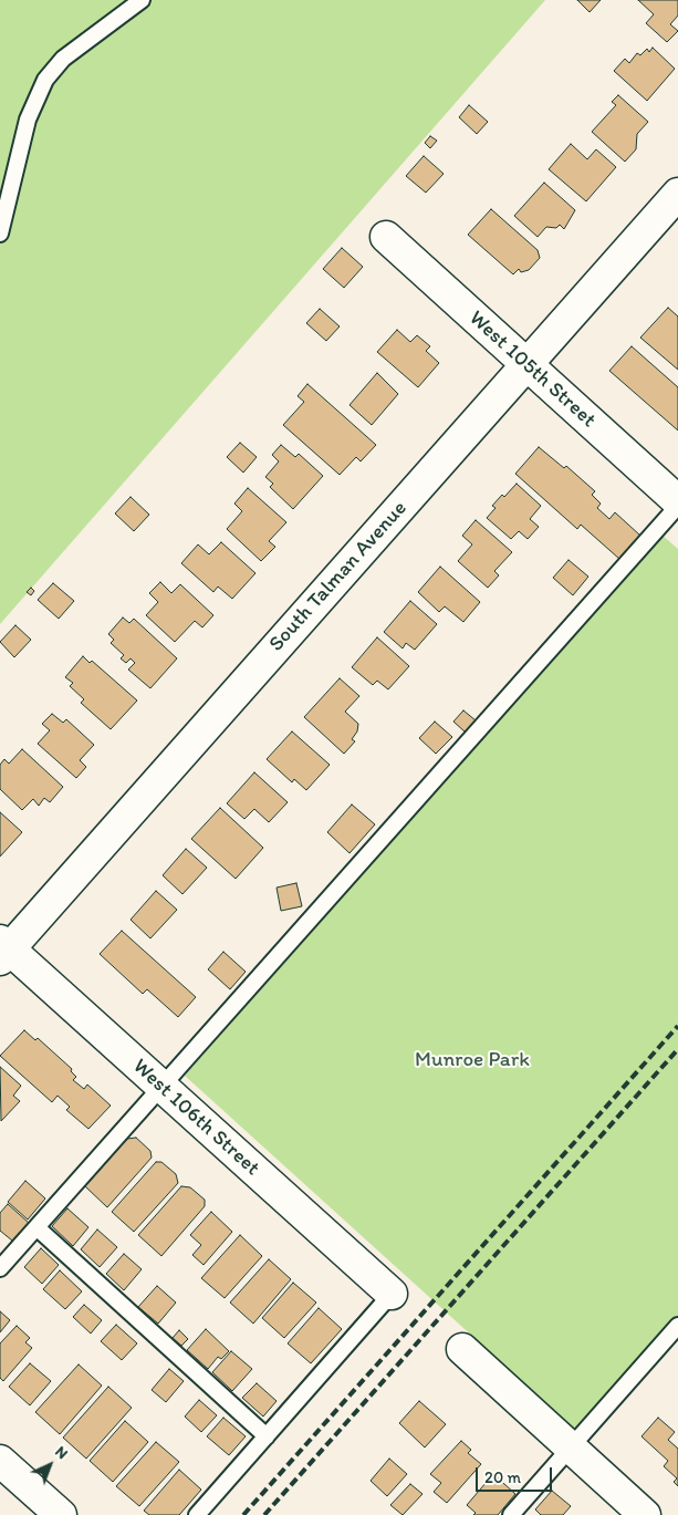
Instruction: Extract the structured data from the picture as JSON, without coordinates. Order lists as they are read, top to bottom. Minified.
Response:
{"streets":{"street":["West 105th Street","South Talman Avenue","West 106th Street"]},"crossings":[["West 105th Street","South Talman Avenue"],["South Talman Avenue","West 106th Street"]],"parks":["Munroe Park"],"scale_bar":"20 m","north":"top right"}
